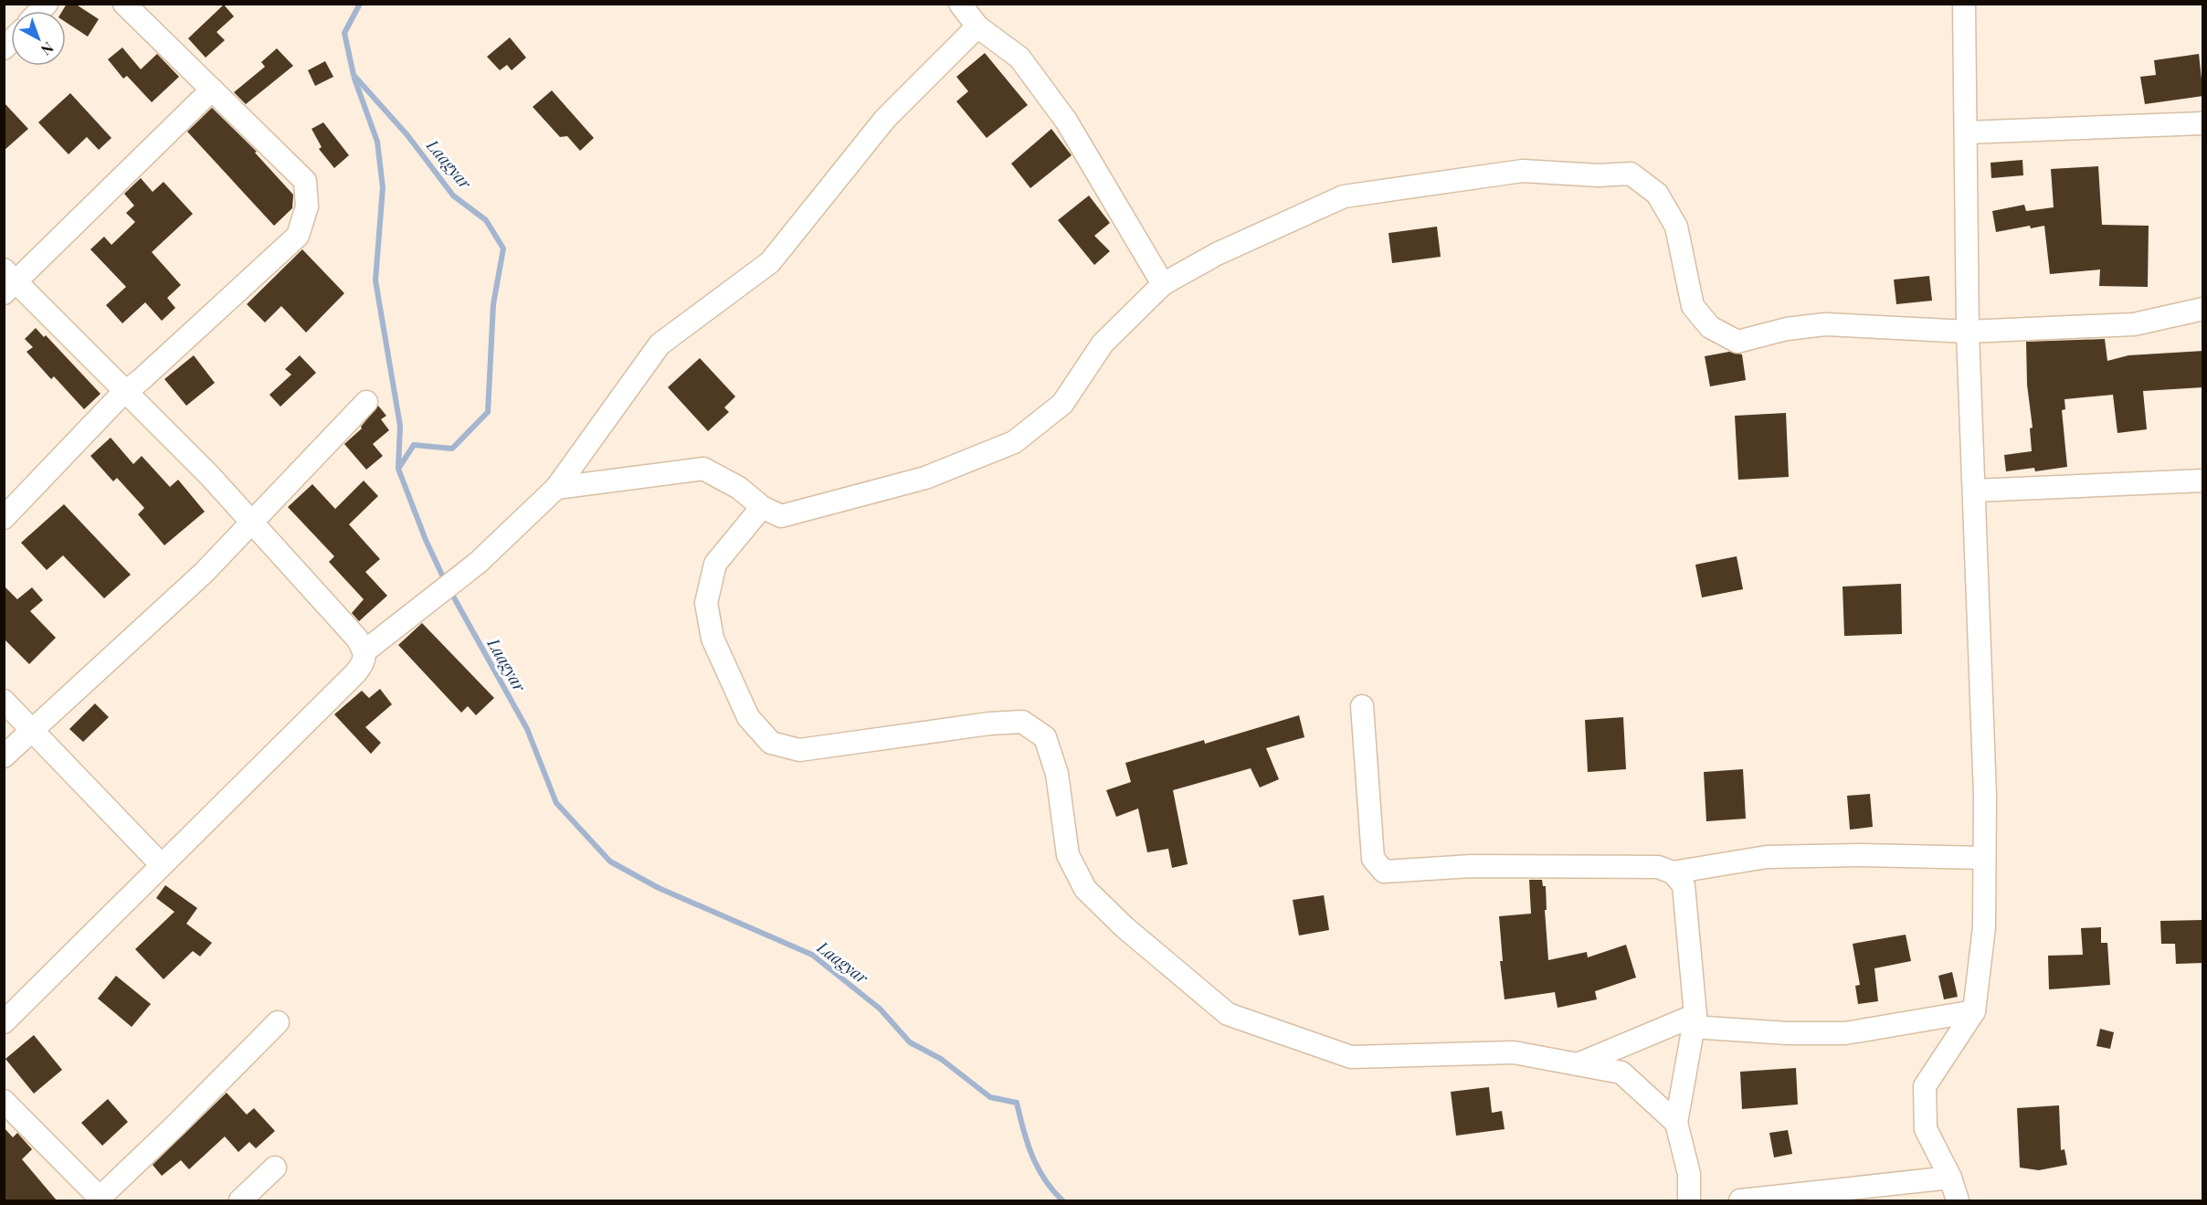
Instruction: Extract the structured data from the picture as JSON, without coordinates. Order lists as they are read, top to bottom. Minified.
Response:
{"water":["Laagyar"],"north":"bottom right"}
